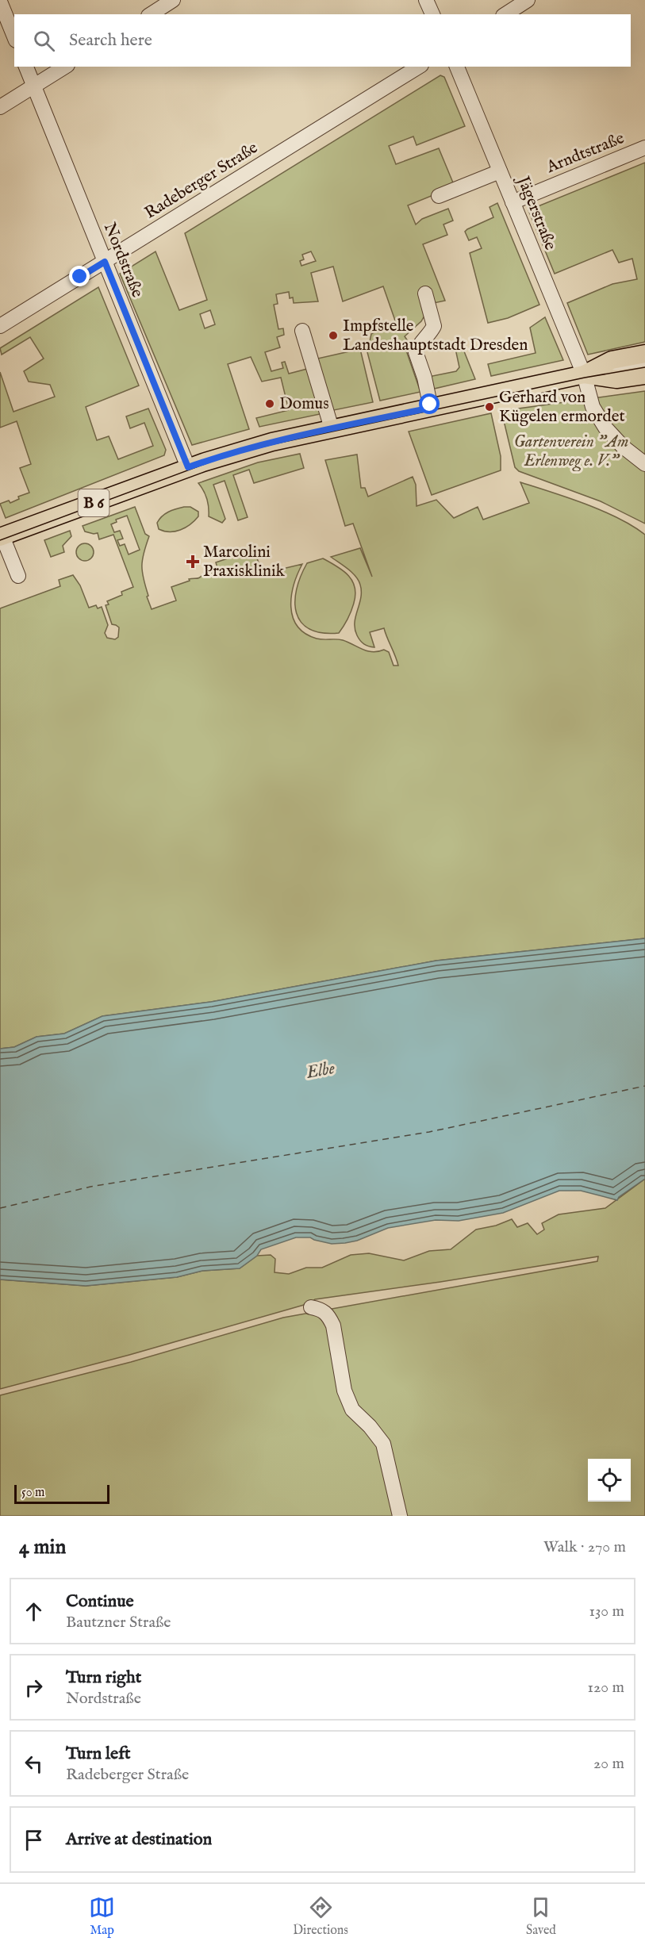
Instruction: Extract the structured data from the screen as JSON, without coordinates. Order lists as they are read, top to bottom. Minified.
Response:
{"streets":{"main road":["B 6"],"street":["Arndtstraße","Radeberger Straße","Jägerstraße","Nordstraße"]},"crossings":[["Arndtstraße","Jägerstraße"],["Radeberger Straße","Nordstraße"],["Jägerstraße","B 6"],["Nordstraße","B 6"]],"water":["Elbe"],"parks":["Gartenverein \"Am Erlenweg e. V.\""],"places":{"other":["Impfstelle Landeshauptstadt Dresden","Domus","Gerhard von Kügelen ermordet"],"health":["Marcolini Praxisklinik"]},"scale_bar":"50 m","page":{"search":"Search here","scale":"50 m","heading":["4 min","Walk · 270 m"],"list":[["Continue","Bautzner Straße","130 m"],["Turn right","Nordstraße","120 m"],["Turn left","Radeberger Straße","20 m"],"Arrive at destination"],"nav":["Map","Directions","Saved"]}}
